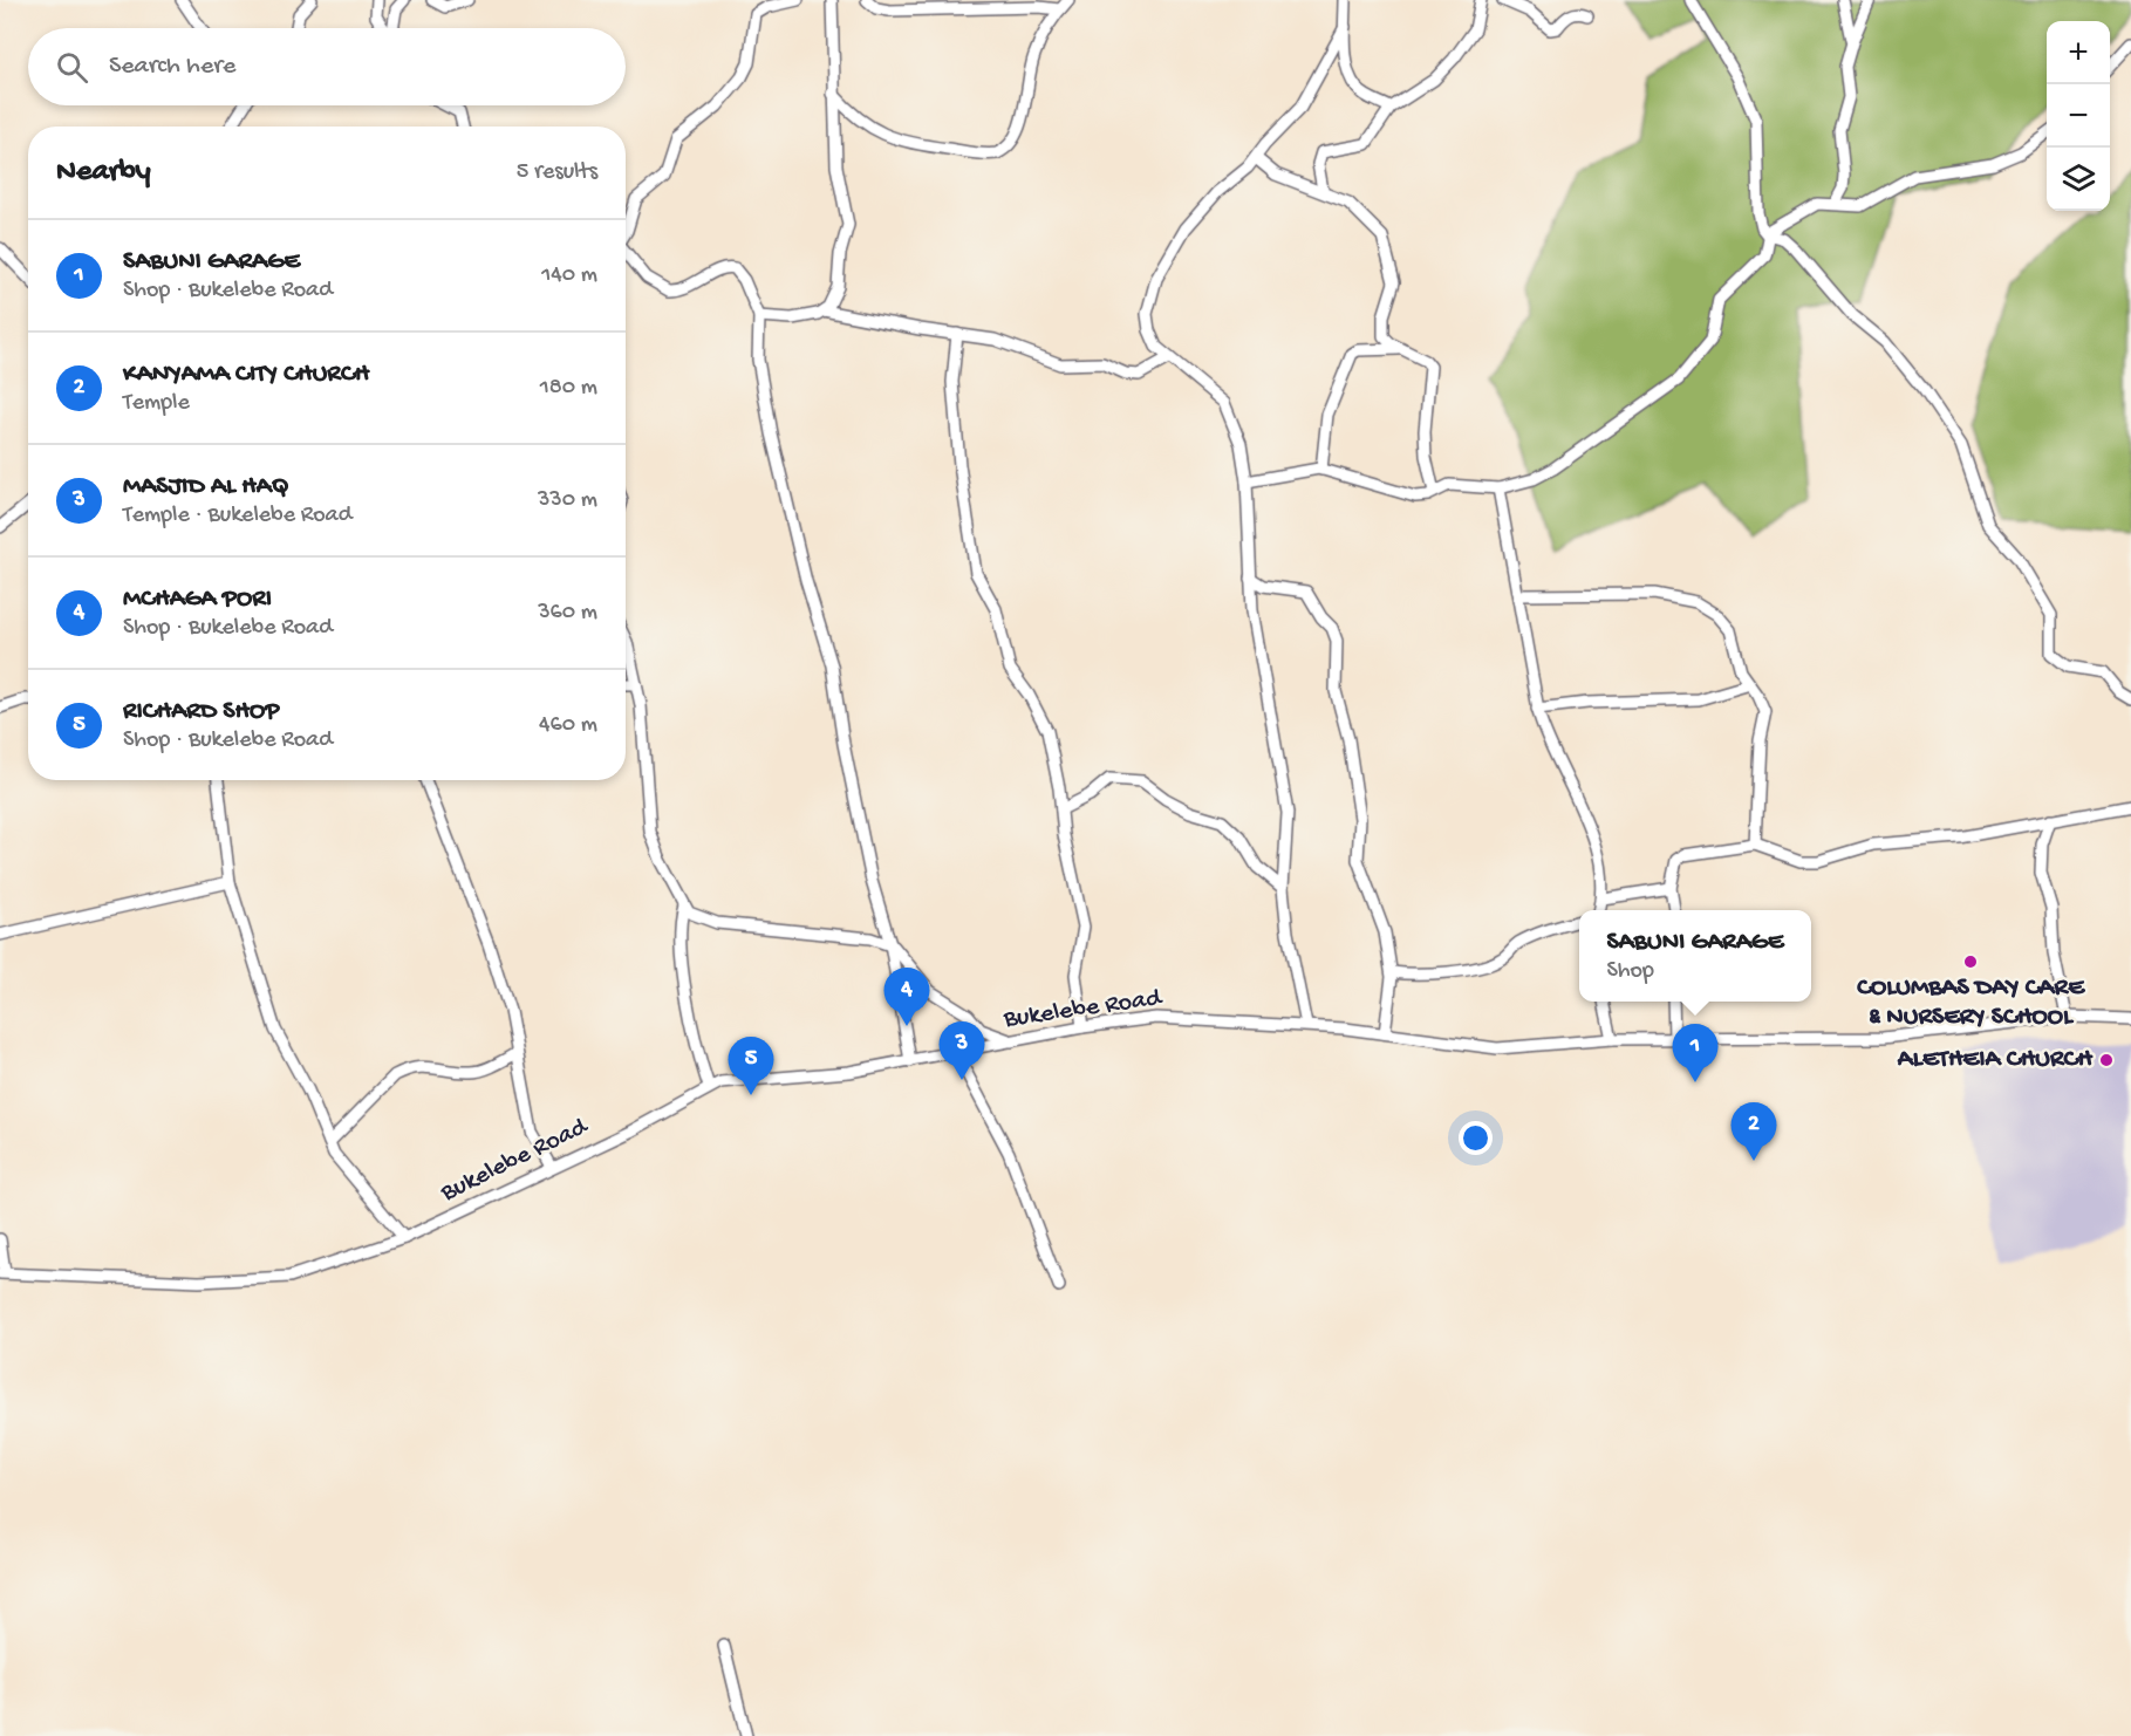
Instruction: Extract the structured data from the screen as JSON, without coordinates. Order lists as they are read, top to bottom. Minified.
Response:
{"streets":{"street":["Bukelebe Road"]},"places":["COLUMBAS DAY CARE & NURSERY SCHOOL","ALETHEIA CHURCH"],"page":{"map_buttons":["+","−"],"search":"Search here","heading":["Nearby","5 results"],"list":[{"mark":"1","name":"SABUNI GARAGE","note":"Shop · Bukelebe Road","value":"140 m"},{"mark":"2","name":"KANYAMA CITY CHURCH","note":"Temple","value":"180 m"},{"mark":"3","name":"MASJID AL HAQ","note":"Temple · Bukelebe Road","value":"330 m"},{"mark":"4","name":"MCHAGA PORI","note":"Shop · Bukelebe Road","value":"360 m"},{"mark":"5","name":"RICHARD SHOP","note":"Shop · Bukelebe Road","value":"460 m"}],"popup":["SABUNI GARAGE","Shop"],"pins":["4","3","1","5","2"]}}
